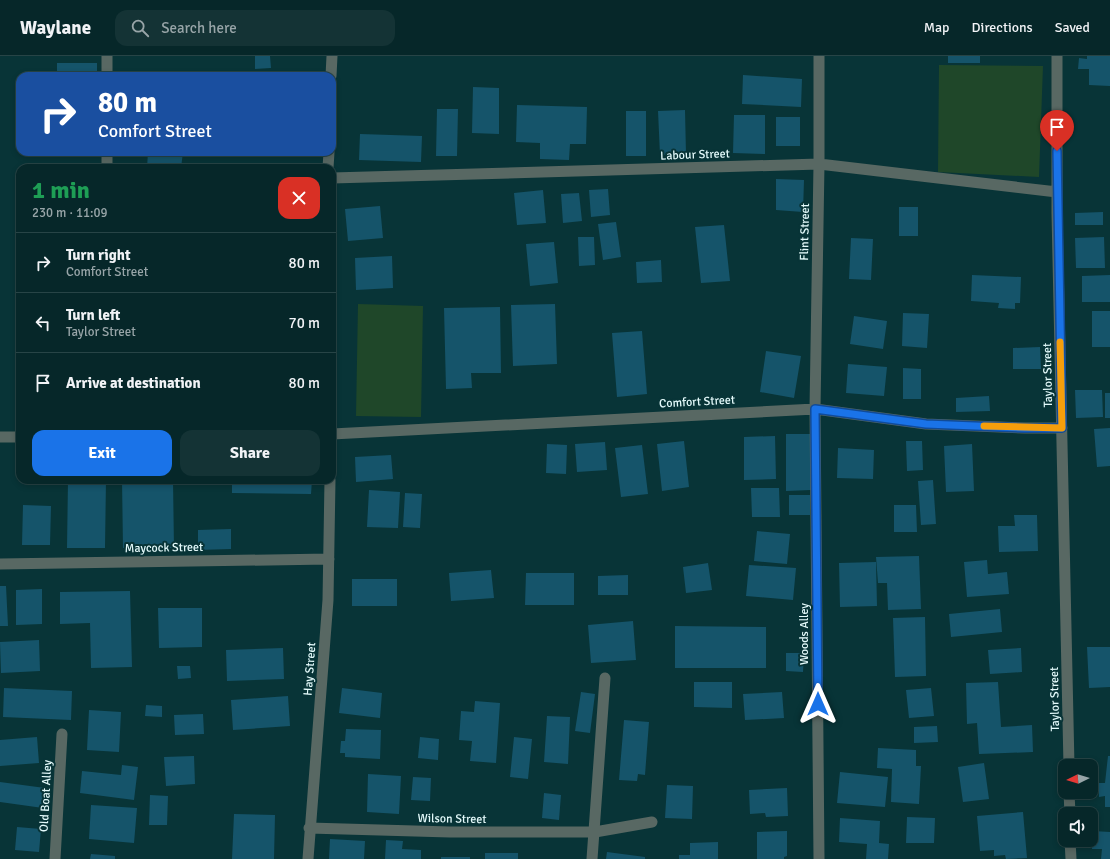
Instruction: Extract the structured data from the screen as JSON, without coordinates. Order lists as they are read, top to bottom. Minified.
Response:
{"streets":{"street":["Labour Street","Flint Street","Taylor Street","Comfort Street","Maycock Street","Woods Alley","Hay Street","Old Boat Alley","Wilson Street"]},"crossings":[["Labour Street","Flint Street"],["Labour Street","Taylor Street"],["Flint Street","Comfort Street"],["Flint Street","Woods Alley"],["Taylor Street","Comfort Street"],["Comfort Street","Woods Alley"],["Maycock Street","Hay Street"],["Hay Street","Wilson Street"]],"north":"left","page":{"header":"Waylane","search":"Search here","nav":["Map","Directions","Saved"],"turn":["80 m","Comfort Street"],"heading":["1 min","230 m · 11:09"],"list":[{"name":"Turn right","note":"Comfort Street","value":"80 m"},{"name":"Turn left","note":"Taylor Street","value":"70 m"},{"name":"Arrive at destination","value":"80 m"}],"buttons":["Exit","Share"]}}
